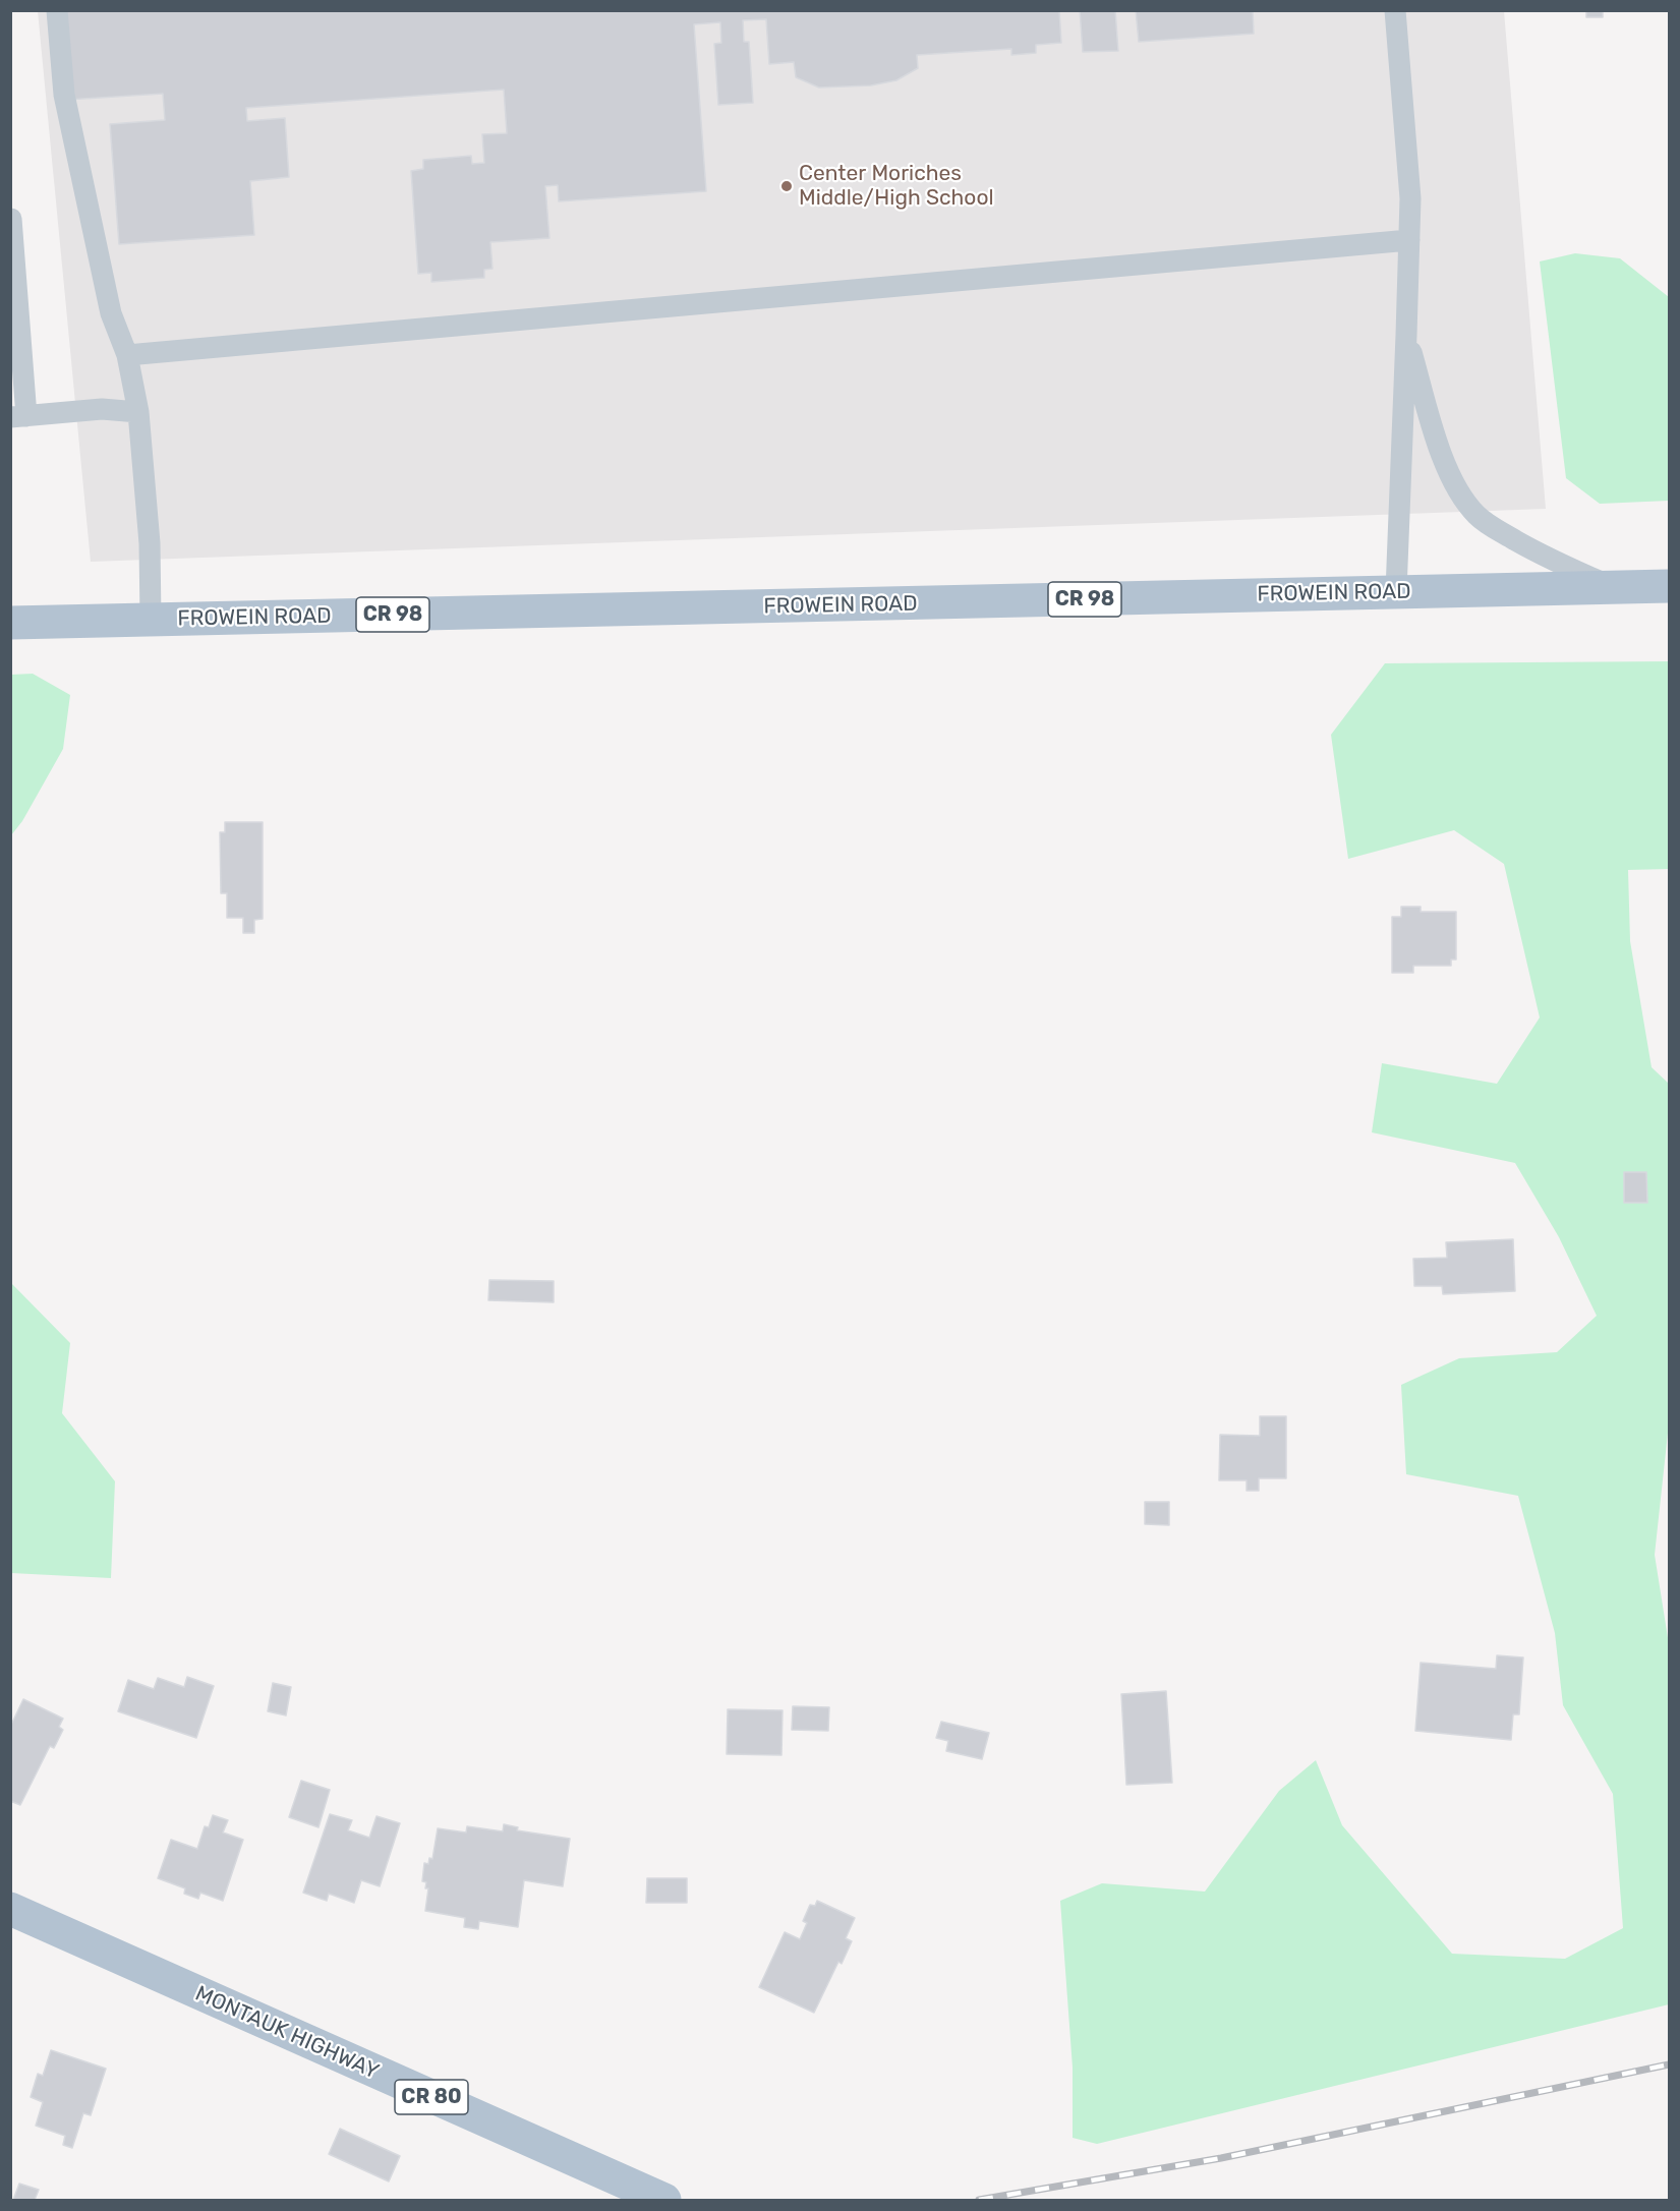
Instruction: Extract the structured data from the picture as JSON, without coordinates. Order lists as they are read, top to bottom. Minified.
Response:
{"streets":{"main road":["FROWEIN ROAD","CR 98","MONTAUK HIGHWAY","CR 80"]},"places":["Center Moriches Middle/High School"]}
